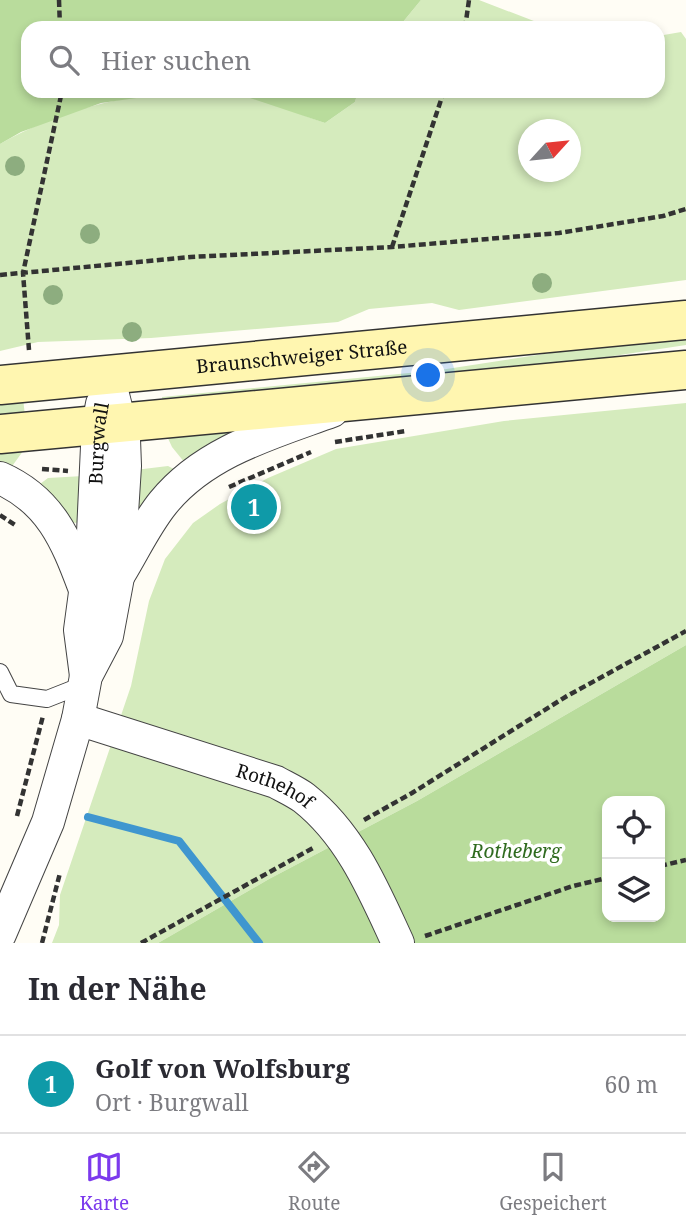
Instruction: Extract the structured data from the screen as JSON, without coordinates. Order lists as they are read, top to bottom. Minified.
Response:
{"streets":{"main road":["Braunschweiger Straße"],"street":["Burgwall","Rothehof"]},"crossings":[["Braunschweiger Straße","Burgwall"],["Burgwall","Rothehof"]],"parks":["Rotheberg"],"north":"top right","page":{"search":"Hier suchen","pins":"1","heading":"In der Nähe","list":[{"mark":"1","name":"Golf von Wolfsburg","note":"Ort · Burgwall","value":"60 m"}],"nav":["Karte","Route","Gespeichert"]}}
